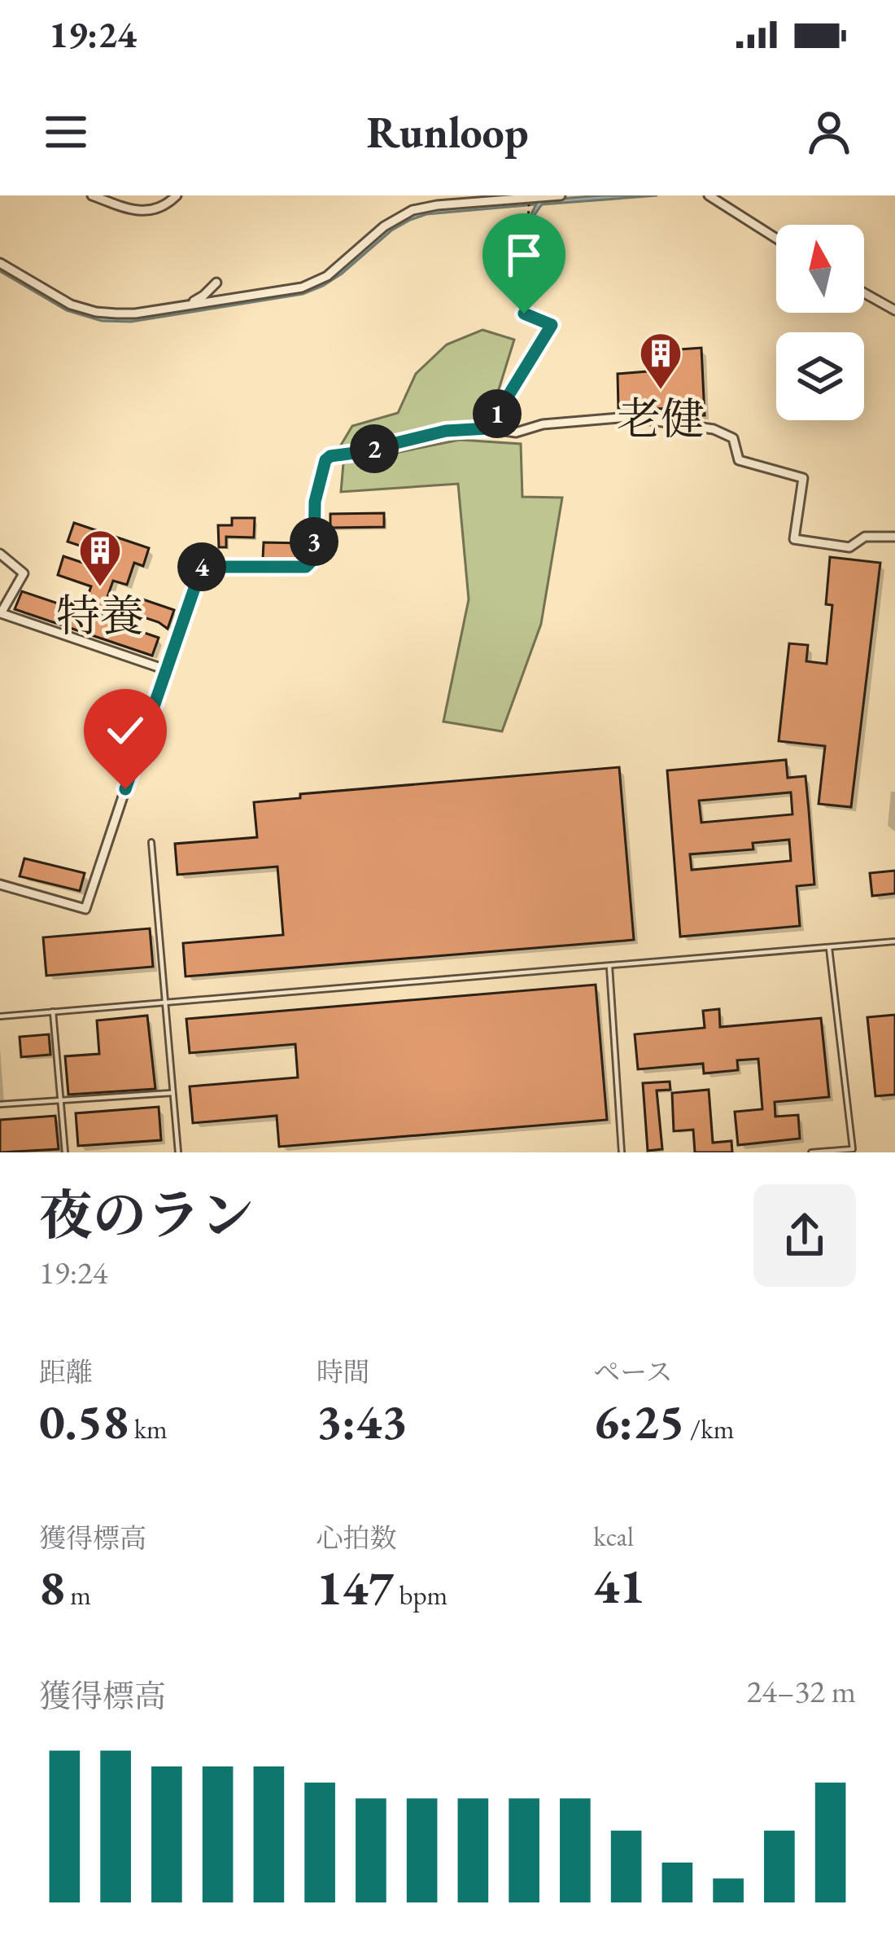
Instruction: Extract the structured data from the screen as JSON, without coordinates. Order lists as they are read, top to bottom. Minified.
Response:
{"places":{"building":["老健","特養"]},"north":"top","page":{"status":"19:24","header":"Runloop","pins":["1","2","3","4"],"heading":["夜のラン","19:24"],"stats":[["距離","0.58 km"],["時間","3:43"],["ペース","6:25 /km"],["獲得標高","8 m"],["心拍数","147 bpm"],["kcal","41"]],"chart":["獲得標高","24–32 m"]}}
